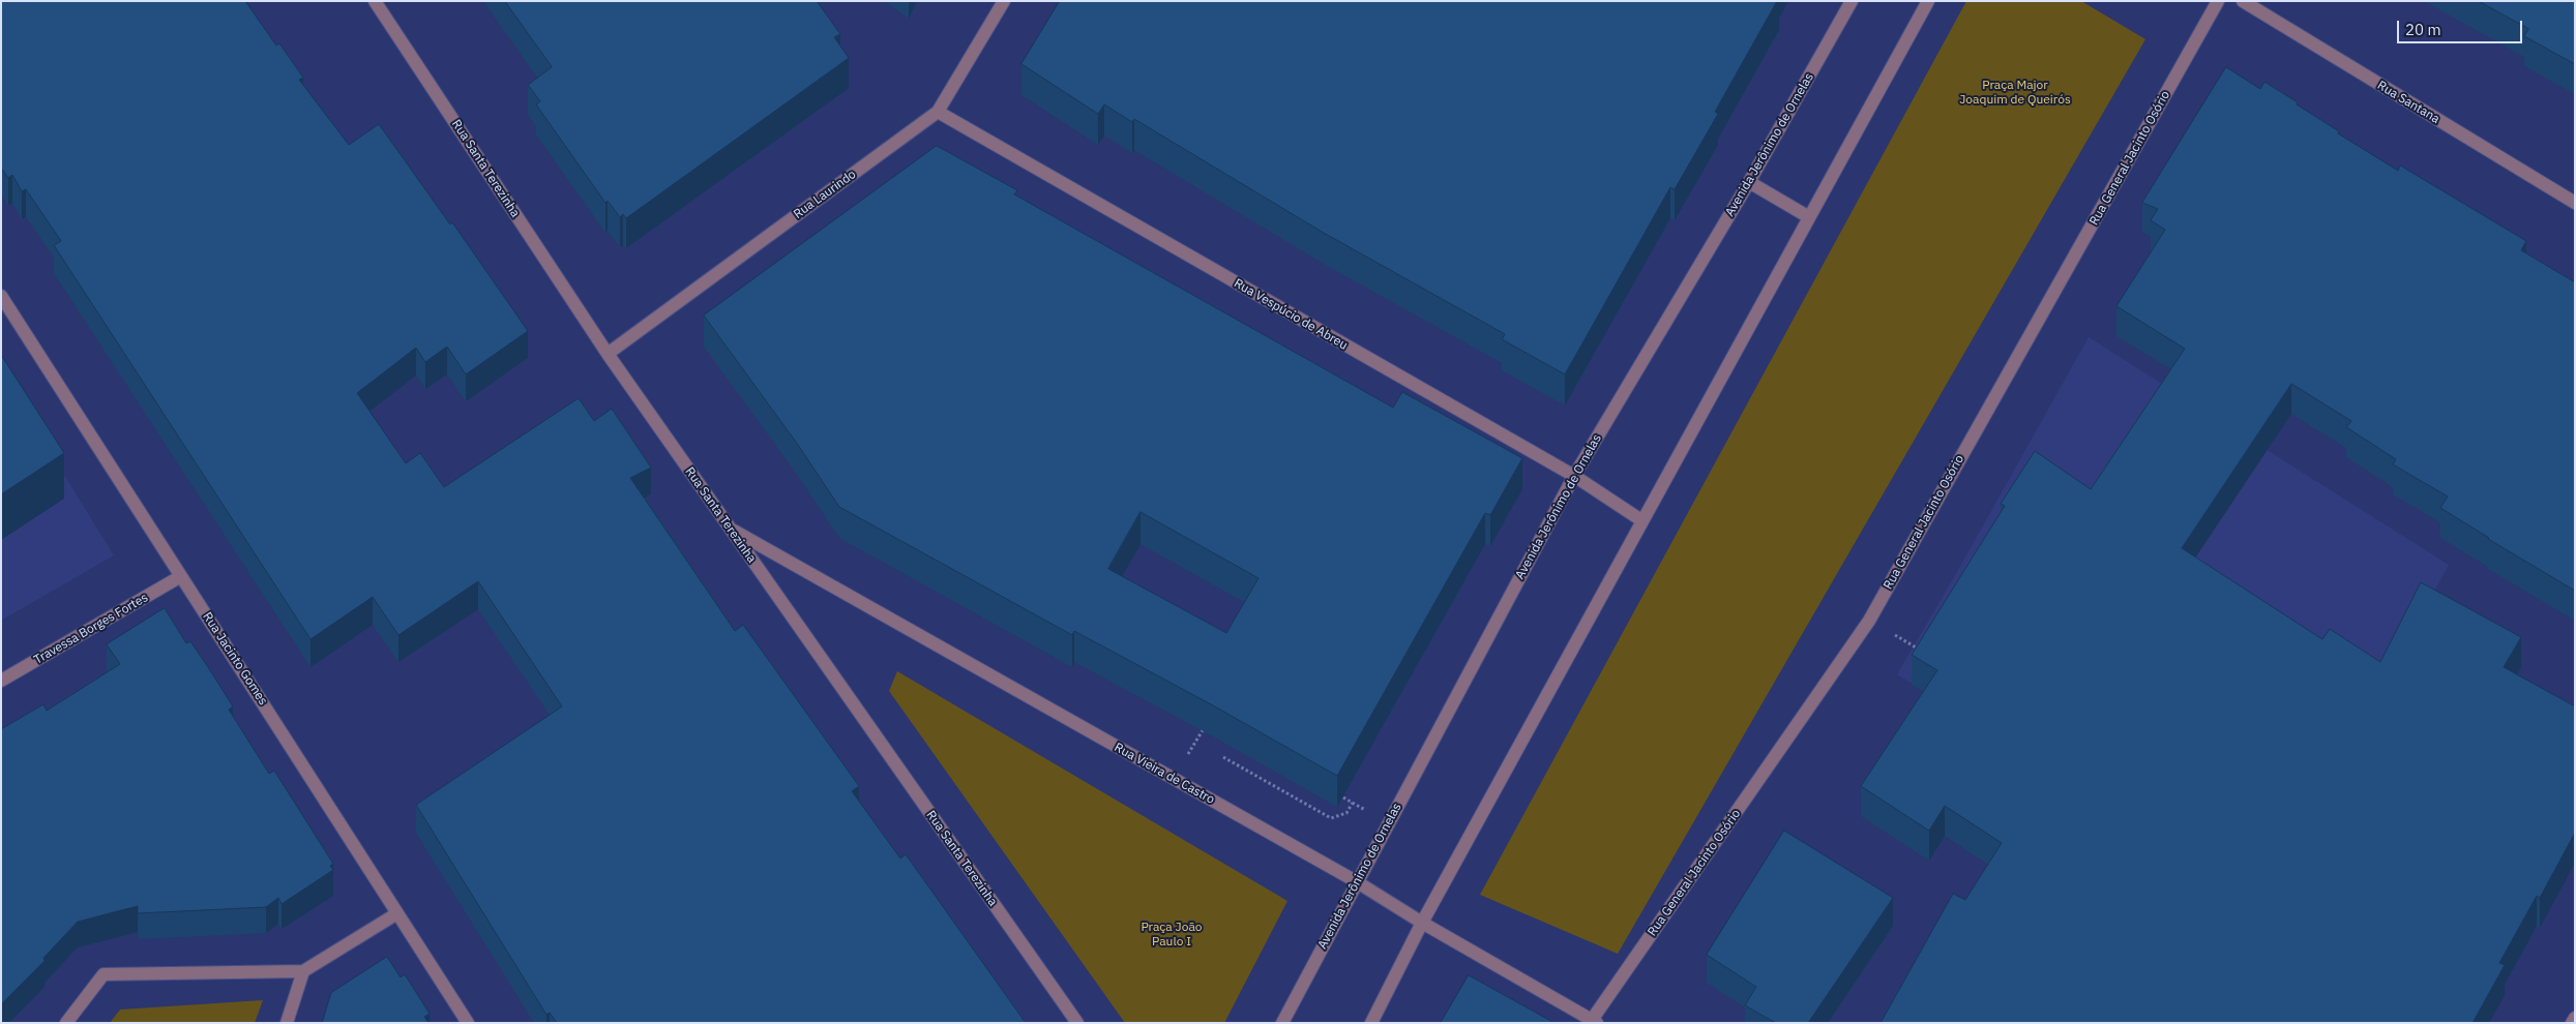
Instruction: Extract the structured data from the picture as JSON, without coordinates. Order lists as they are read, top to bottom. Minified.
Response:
{"streets":{"street":["Rua Santana","Avenida Jerônimo de Ornelas","Rua General Jacinto Osório","Rua Santa Terezinha","Rua Laurindo","Rua Vespúcio de Abreu","Travessa Borges Fortes","Rua Jacinto Gomes","Rua Vieira de Castro"]},"crossings":[["Avenida Jerônimo de Ornelas","Rua Vespúcio de Abreu"],["Avenida Jerônimo de Ornelas","Rua Vieira de Castro"],["Rua General Jacinto Osório","Rua Vieira de Castro"],["Rua Santa Terezinha","Rua Laurindo"],["Rua Santa Terezinha","Rua Vieira de Castro"],["Rua Laurindo","Rua Vespúcio de Abreu"],["Travessa Borges Fortes","Rua Jacinto Gomes"]],"parks":["Praça Major Joaquim de Queirós","Praça João Paulo I"],"scale_bar":"20 m"}
